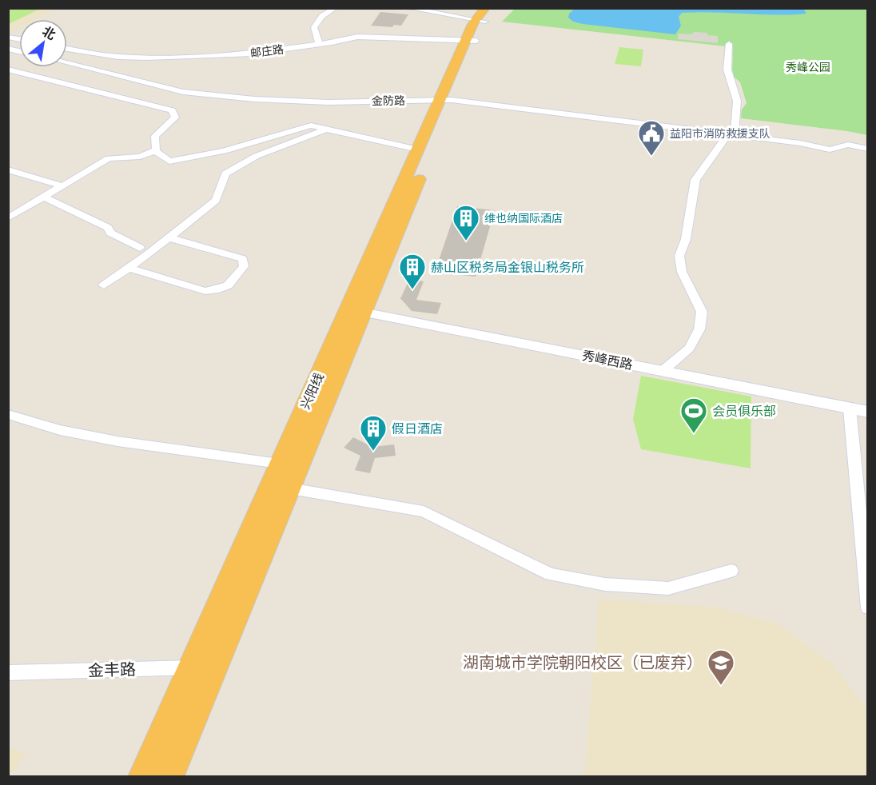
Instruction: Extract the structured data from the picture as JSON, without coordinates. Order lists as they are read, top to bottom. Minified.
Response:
{"streets":{"highway":["兴阳线"],"street":["邮庄路","金防路","秀峰西路","金丰路"]},"crossings":[["邮庄路","兴阳线"],["金防路","兴阳线"],["秀峰西路","兴阳线"],["兴阳线","金丰路"]],"parks":["秀峰公园"],"places":{"public building":["益阳市消防救援支队"],"building":["维也纳国际酒店","赫山区税务局金银山税务所","假日酒店"],"sports":["会员俱乐部"],"school or university":["湖南城市学院朝阳校区（已废弃）"]},"north":"top right"}
